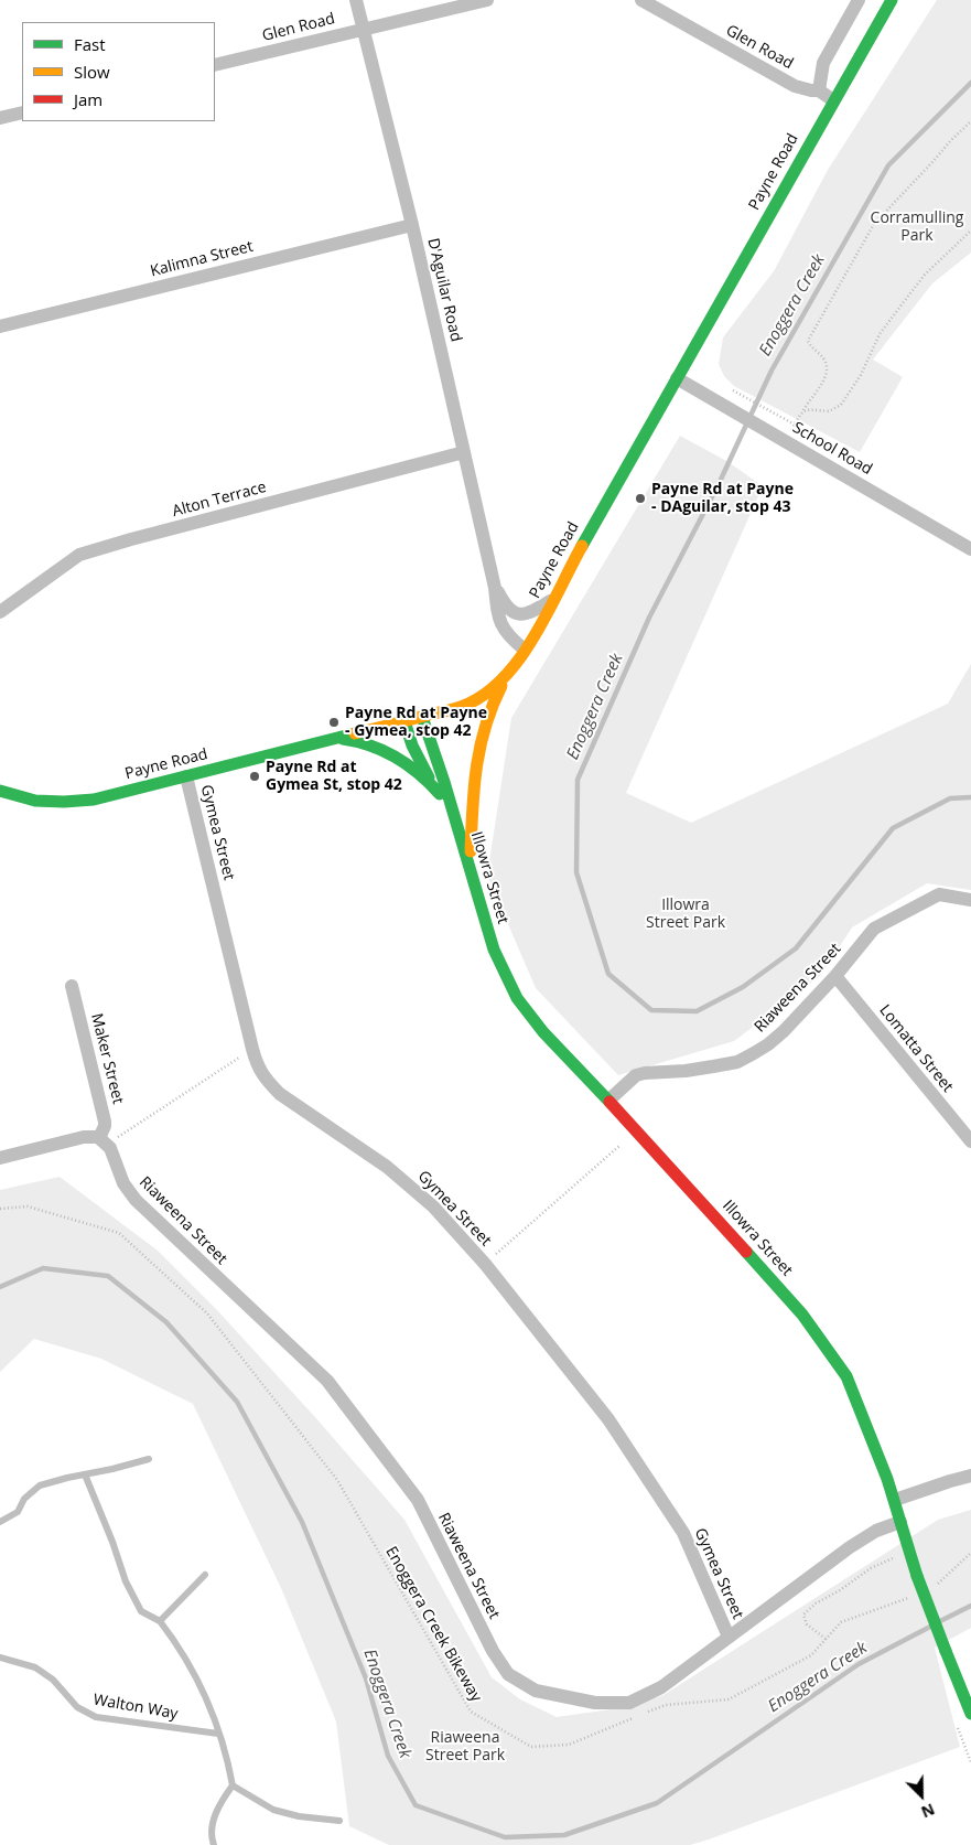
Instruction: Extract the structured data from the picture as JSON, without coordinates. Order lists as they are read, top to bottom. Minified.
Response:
{"streets":{"street":["Glen Road","Payne Road","Kalimna Street","D'Aguilar Road","School Road","Alton Terrace","Gymea Street","Illowra Street","Riaweena Street","Lomatta Street","Maker Street"],"lane":["Walton Way"],"path":["Enoggera Creek Bikeway"]},"crossings":[["Glen Road","Payne Road"],["Glen Road","D'Aguilar Road"],["Payne Road","D'Aguilar Road"],["Payne Road","School Road"],["Payne Road","Gymea Street"],["Payne Road","Illowra Street"],["Kalimna Street","D'Aguilar Road"],["D'Aguilar Road","Alton Terrace"],["Gymea Street","Riaweena Street"],["Illowra Street","Riaweena Street"],["Riaweena Street","Lomatta Street"],["Riaweena Street","Maker Street"]],"water":["Enoggera Creek"],"parks":["Corramulling Park","Illowra Street Park","Riaweena Street Park"],"places":["Payne Rd at Payne - DAguilar, stop 43","Payne Rd at Payne - Gymea, stop 42","Payne Rd at Gymea St, stop 42"],"legend":["Fast","Slow","Jam"],"north":"bottom right"}
